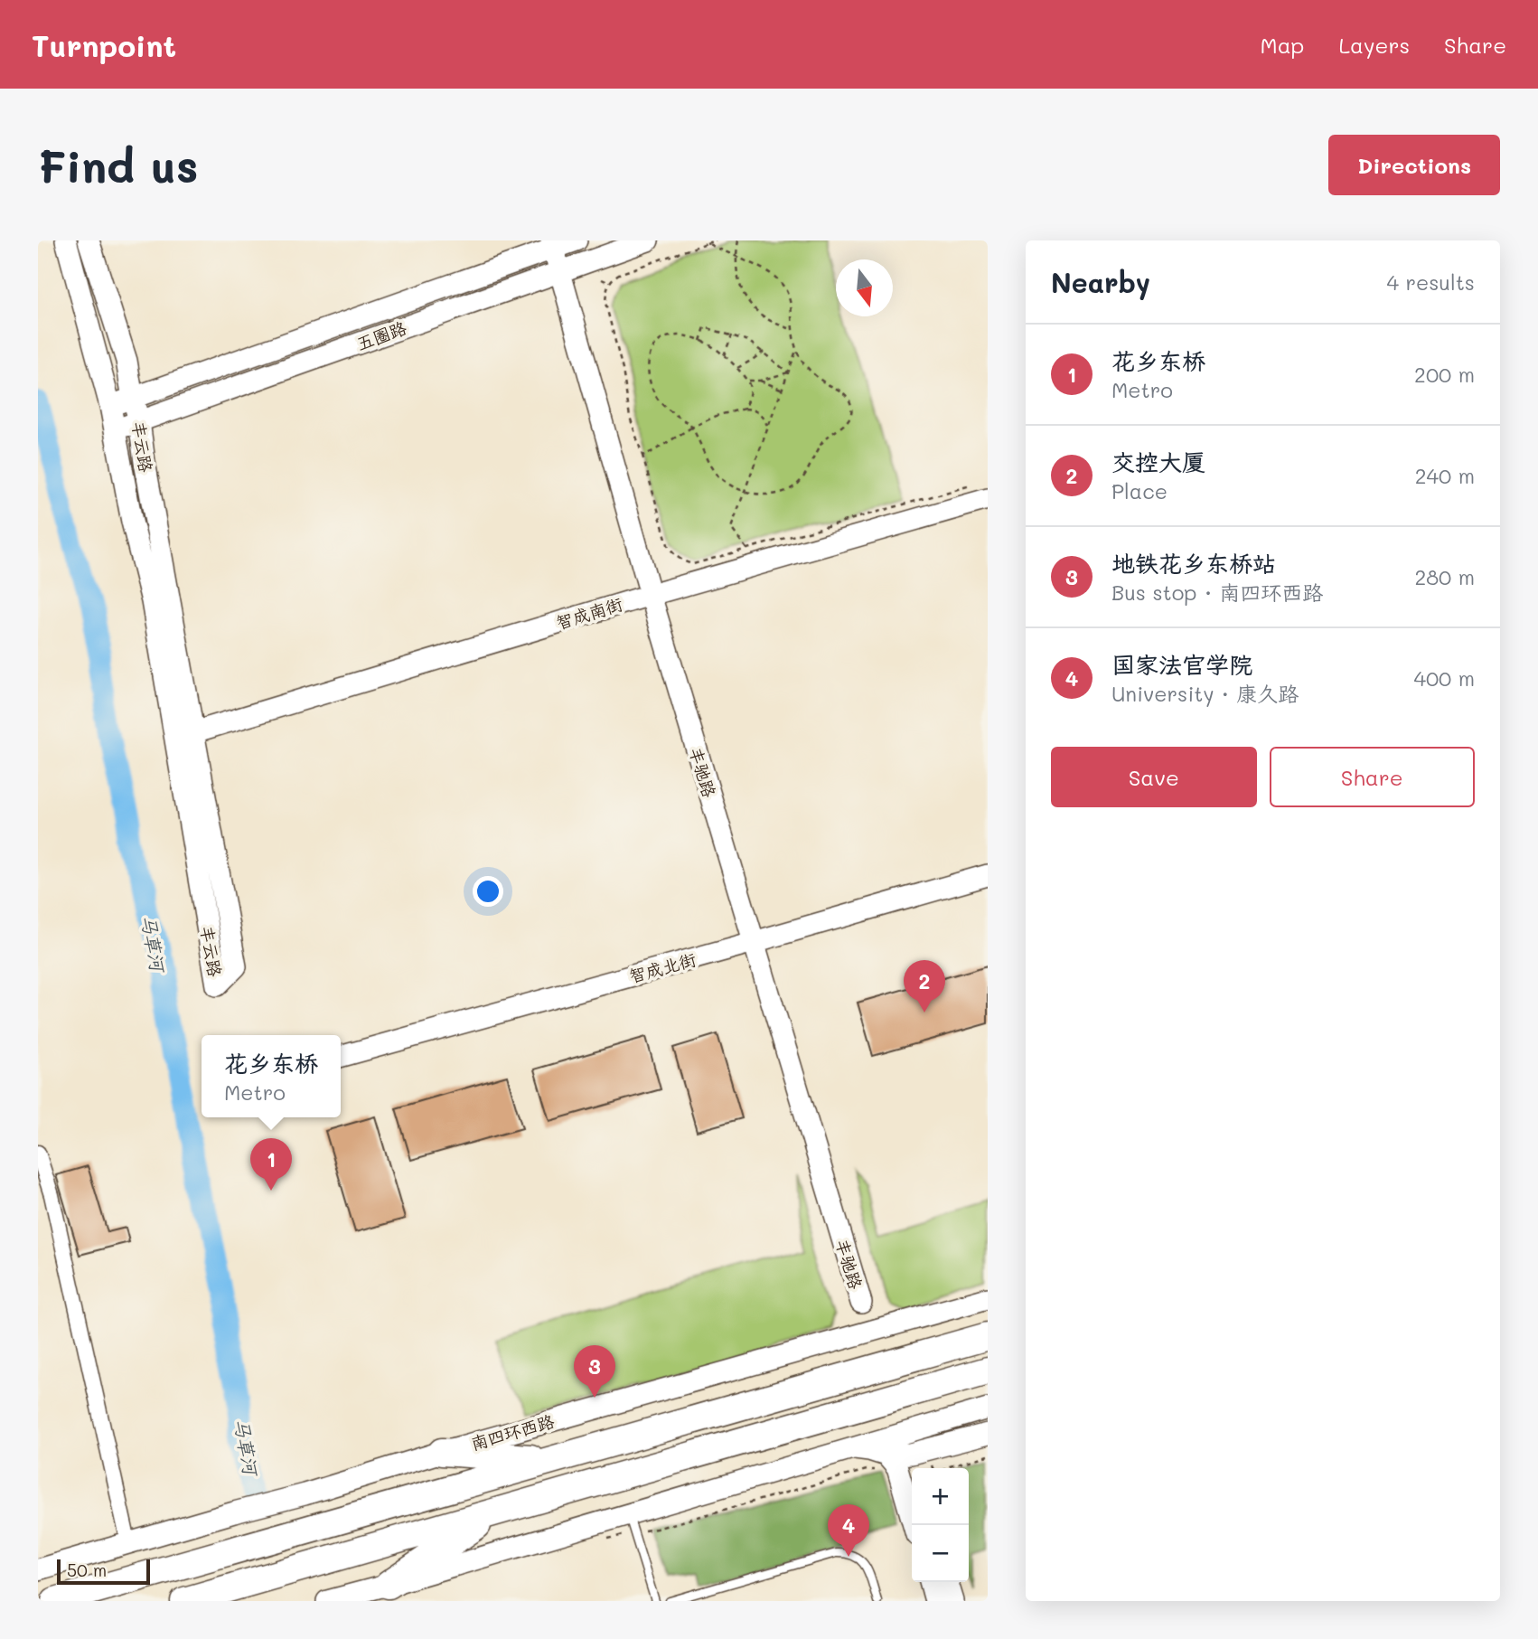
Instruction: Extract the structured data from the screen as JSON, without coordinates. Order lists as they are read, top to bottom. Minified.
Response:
{"streets":{"main road":["五圈路","丰云路","智成南街","丰驰路","智成北街","南四环西路"]},"crossings":[["五圈路","丰云路"],["五圈路","丰驰路"],["丰云路","智成南街"],["智成南街","丰驰路"],["丰驰路","智成北街"]],"water":["马草河"],"scale_bar":"50 m","north":"bottom","page":{"header":"Turnpoint","nav":["Map","Layers","Share"],"buttons":["Directions",["Save","Share"]],"title":"Find us","heading":["Nearby","4 results"],"list":[{"mark":"1","name":"花乡东桥","note":"Metro","value":"200 m"},{"mark":"2","name":"交控大厦","note":"Place","value":"240 m"},{"mark":"3","name":"地铁花乡东桥站","note":"Bus stop · 南四环西路","value":"280 m"},{"mark":"4","name":"国家法官学院","note":"University · 康久路","value":"400 m"}],"pins":["2","1","3","4"],"popup":["花乡东桥","Metro"],"map_buttons":["+","−"],"scale":"50 m"}}
